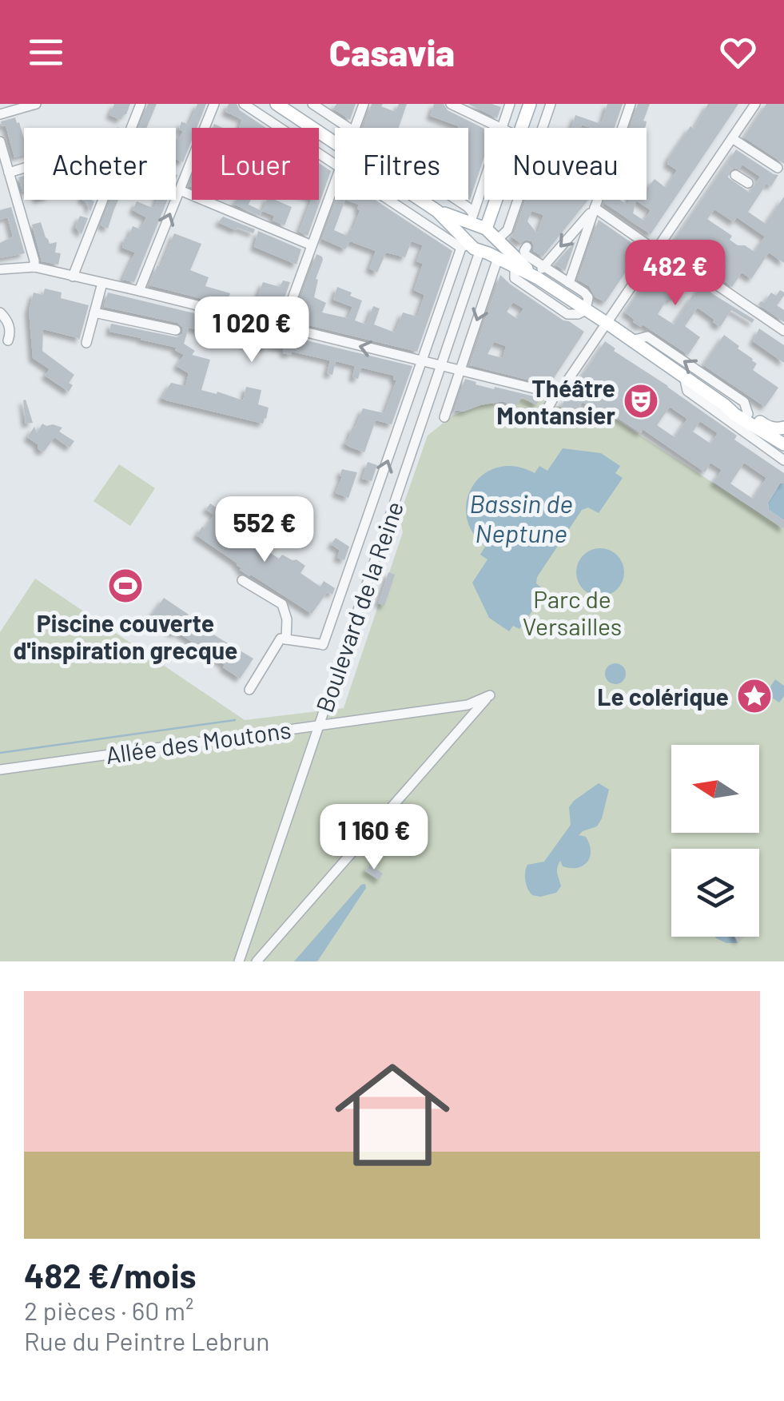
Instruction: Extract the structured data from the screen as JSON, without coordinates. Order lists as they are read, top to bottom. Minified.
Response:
{"streets":{"main road":["Boulevard de la Reine"],"street":["Allée des Moutons"]},"crossings":[["Boulevard de la Reine","Allée des Moutons"]],"water":["Bassin de Neptune"],"parks":["Parc de Versailles"],"places":{"theatre":["Théâtre Montansier"],"sports":["Piscine couverte d'inspiration grecque"],"place":["Le colérique"]},"north":"left","page":{"header":"Casavia","chip":["Acheter","Louer","Filtres","Nouveau"],"price":["482 €","1 020 €","552 €","1 160 €"],"list":[{"name":"482 €/mois","note":"2 pièces · 60 m² · Rue du Peintre Lebrun"}]}}
